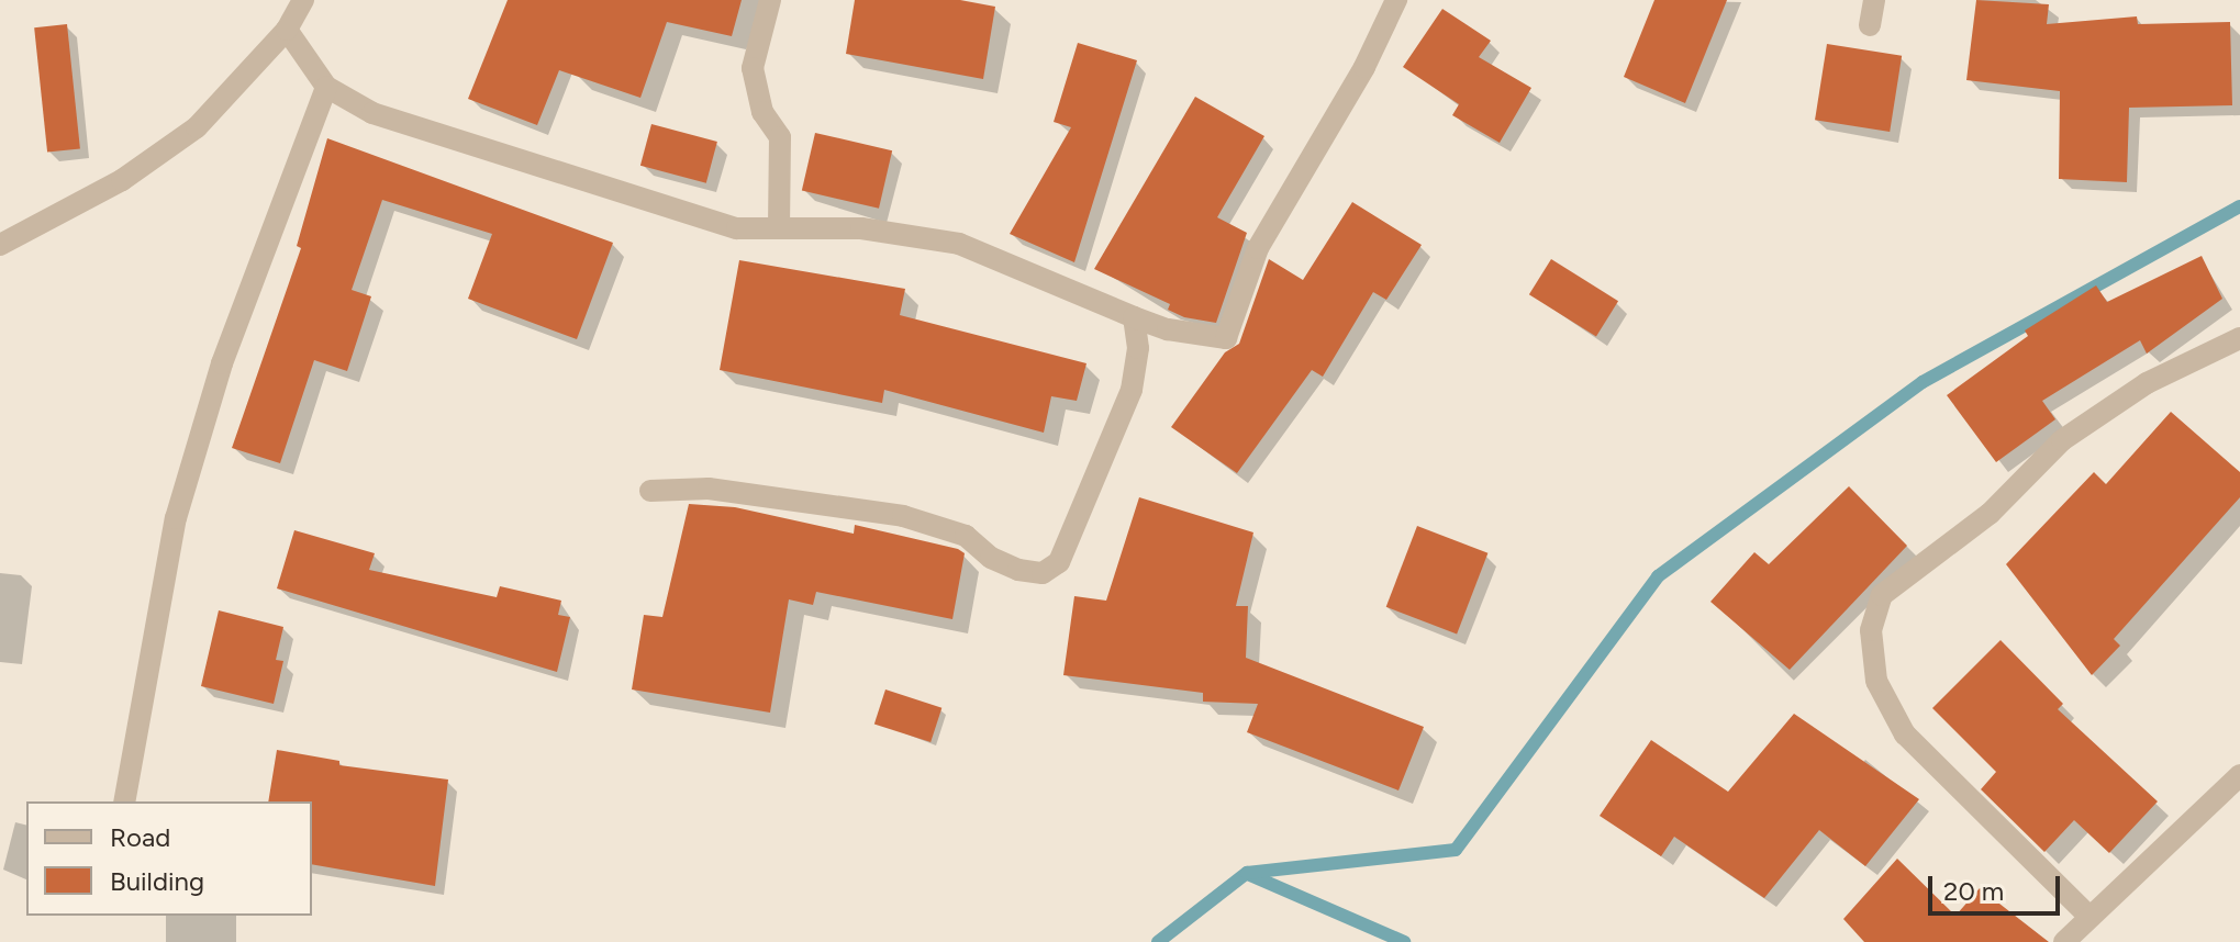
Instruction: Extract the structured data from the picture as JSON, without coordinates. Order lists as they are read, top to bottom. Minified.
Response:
{"legend":["Road","Building"],"scale_bar":"20 m"}
